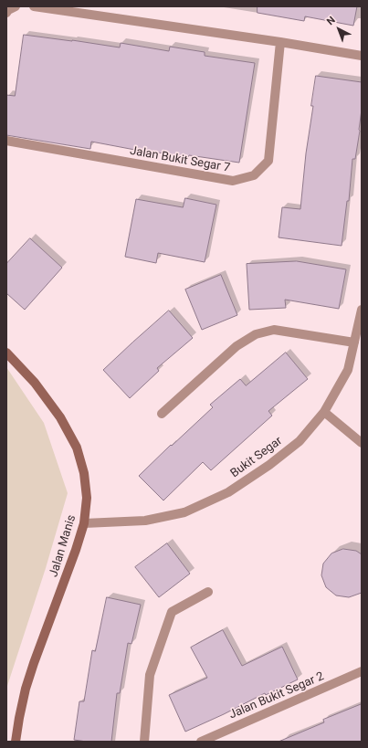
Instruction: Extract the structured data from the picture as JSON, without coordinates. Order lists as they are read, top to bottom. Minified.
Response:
{"streets":{"street":["Jalan Bukit Segar 7","Bukit Segar","Jalan Manis","Jalan Bukit Segar 2"]},"crossings":[["Bukit Segar","Jalan Manis"]],"north":"top left"}
